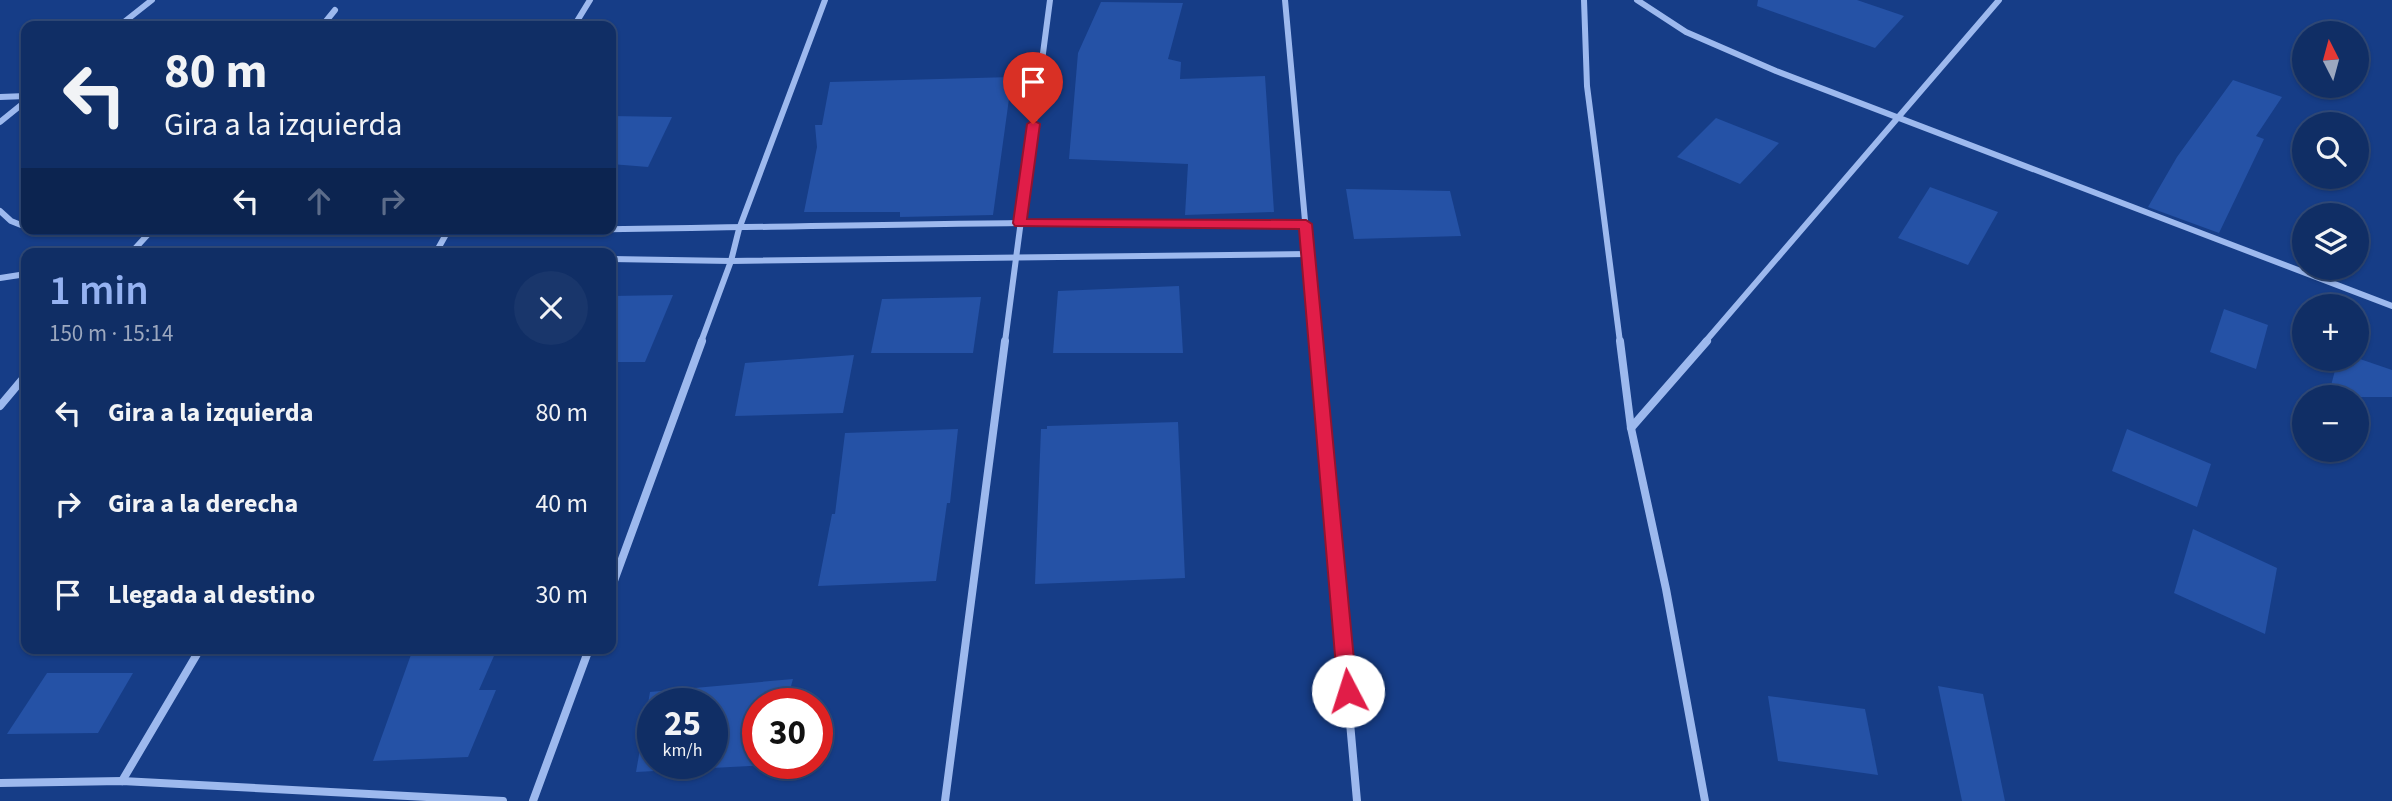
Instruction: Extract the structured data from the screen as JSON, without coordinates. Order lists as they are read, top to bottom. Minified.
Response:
{"north":"top","page":{"map_buttons":["+","−"],"turn":["80 m","Gira a la izquierda"],"heading":["1 min","150 m · 15:14"],"list":[{"name":"Gira a la izquierda","value":"80 m"},{"name":"Gira a la derecha","value":"40 m"},{"name":"Llegada al destino","value":"30 m"}],"speed":"25 km/h","limit":"30"}}
